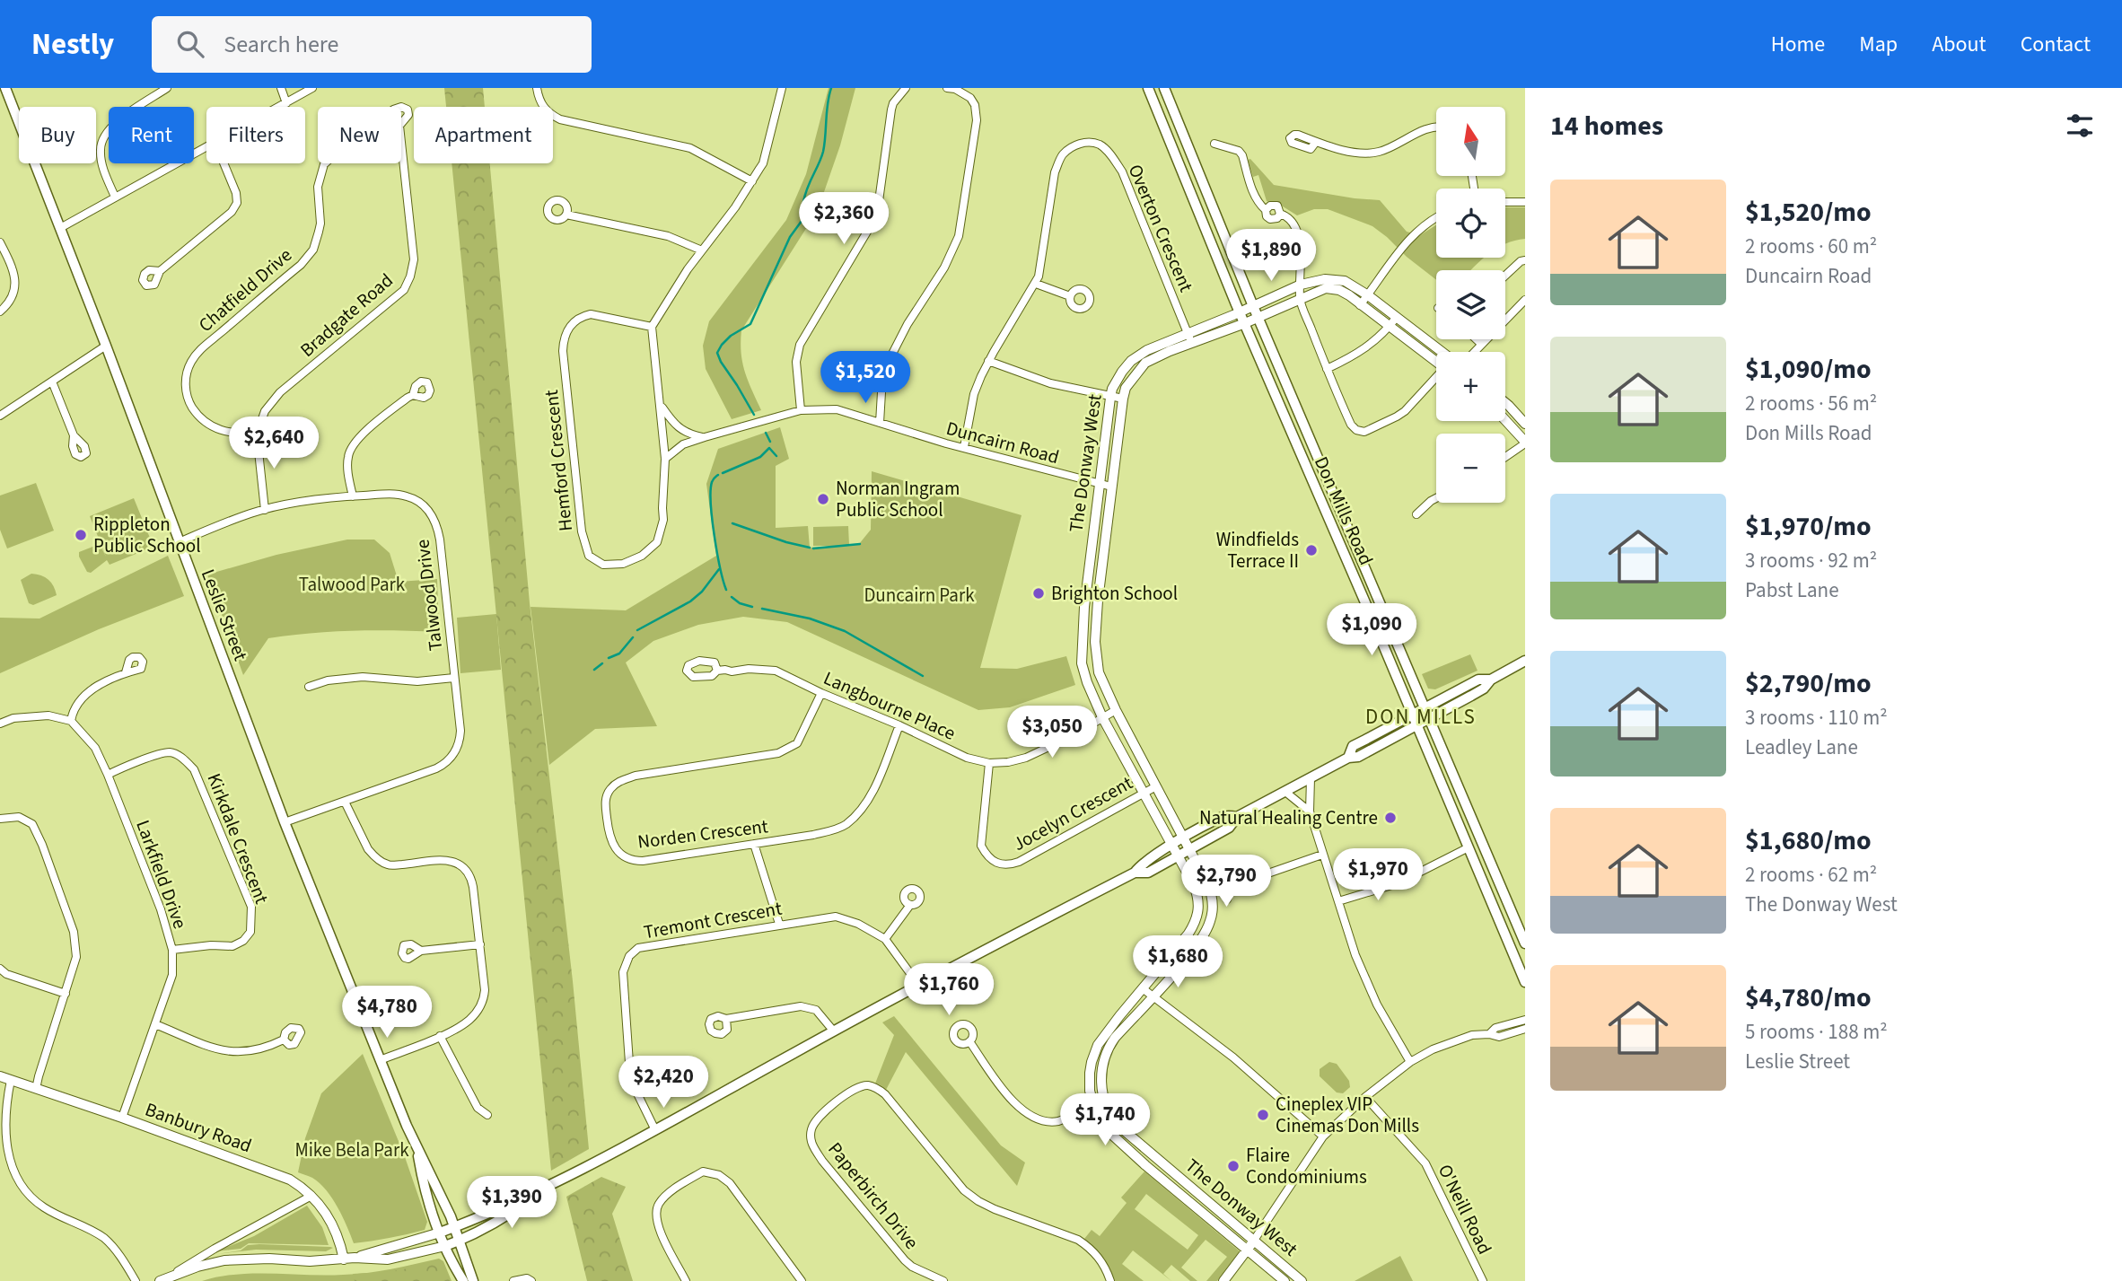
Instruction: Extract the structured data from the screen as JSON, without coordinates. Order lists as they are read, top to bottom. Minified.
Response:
{"streets":{"main road":["Don Mills Road","Leslie Street"],"street":["Overton Crescent","Chatfield Drive","Bradgate Road","Duncairn Road","Hemford Crescent","The Donway West","Talwood Drive","Langbourne Place","Jocelyn Crescent","Norden Crescent","Kirkdale Crescent","Larkfield Drive","Tremont Crescent","Banbury Road","Paperbirch Drive","O'Neill Road"]},"crossings":[["Overton Crescent","Duncairn Road"],["Overton Crescent","The Donway West"],["Chatfield Drive","Bradgate Road"],["Bradgate Road","Talwood Drive"],["Duncairn Road","Hemford Crescent"],["Duncairn Road","The Donway West"],["The Donway West","Don Mills Road"],["The Donway West","Langbourne Place"],["The Donway West","Jocelyn Crescent"],["Talwood Drive","Leslie Street"],["Langbourne Place","Jocelyn Crescent"],["Langbourne Place","Norden Crescent"],["Kirkdale Crescent","Larkfield Drive"],["Larkfield Drive","Banbury Road"]],"districts":["DON MILLS"],"parks":["Talwood Park","Duncairn Park","Mike Bela Park"],"places":["Norman Ingram Public School","Rippleton Public School","Windfields Terrace II","Brighton School","Natural Healing Centre","Cineplex VIP Cinemas Don Mills","Flaire Condominiums"],"north":"top","page":{"header":"Nestly","search":"Search here","nav":["Home","Map","About","Contact"],"heading":"14 homes","map_buttons":["+","−"],"chip":["Buy","Rent","Filters","New","Apartment"],"list":[{"name":"$1,520/mo","note":"2 rooms · 60 m² · Duncairn Road"},{"name":"$1,090/mo","note":"2 rooms · 56 m² · Don Mills Road"},{"name":"$1,970/mo","note":"3 rooms · 92 m² · Pabst Lane"},{"name":"$2,790/mo","note":"3 rooms · 110 m² · Leadley Lane"},{"name":"$1,680/mo","note":"2 rooms · 62 m² · The Donway West"},{"name":"$4,780/mo","note":"5 rooms · 188 m² · Leslie Street"}],"price":["$2,360","$1,890","$1,520","$2,640","$1,090","$3,050","$1,970","$2,790","$1,680","$1,760","$4,780","$2,420","$1,740","$1,390"]}}
